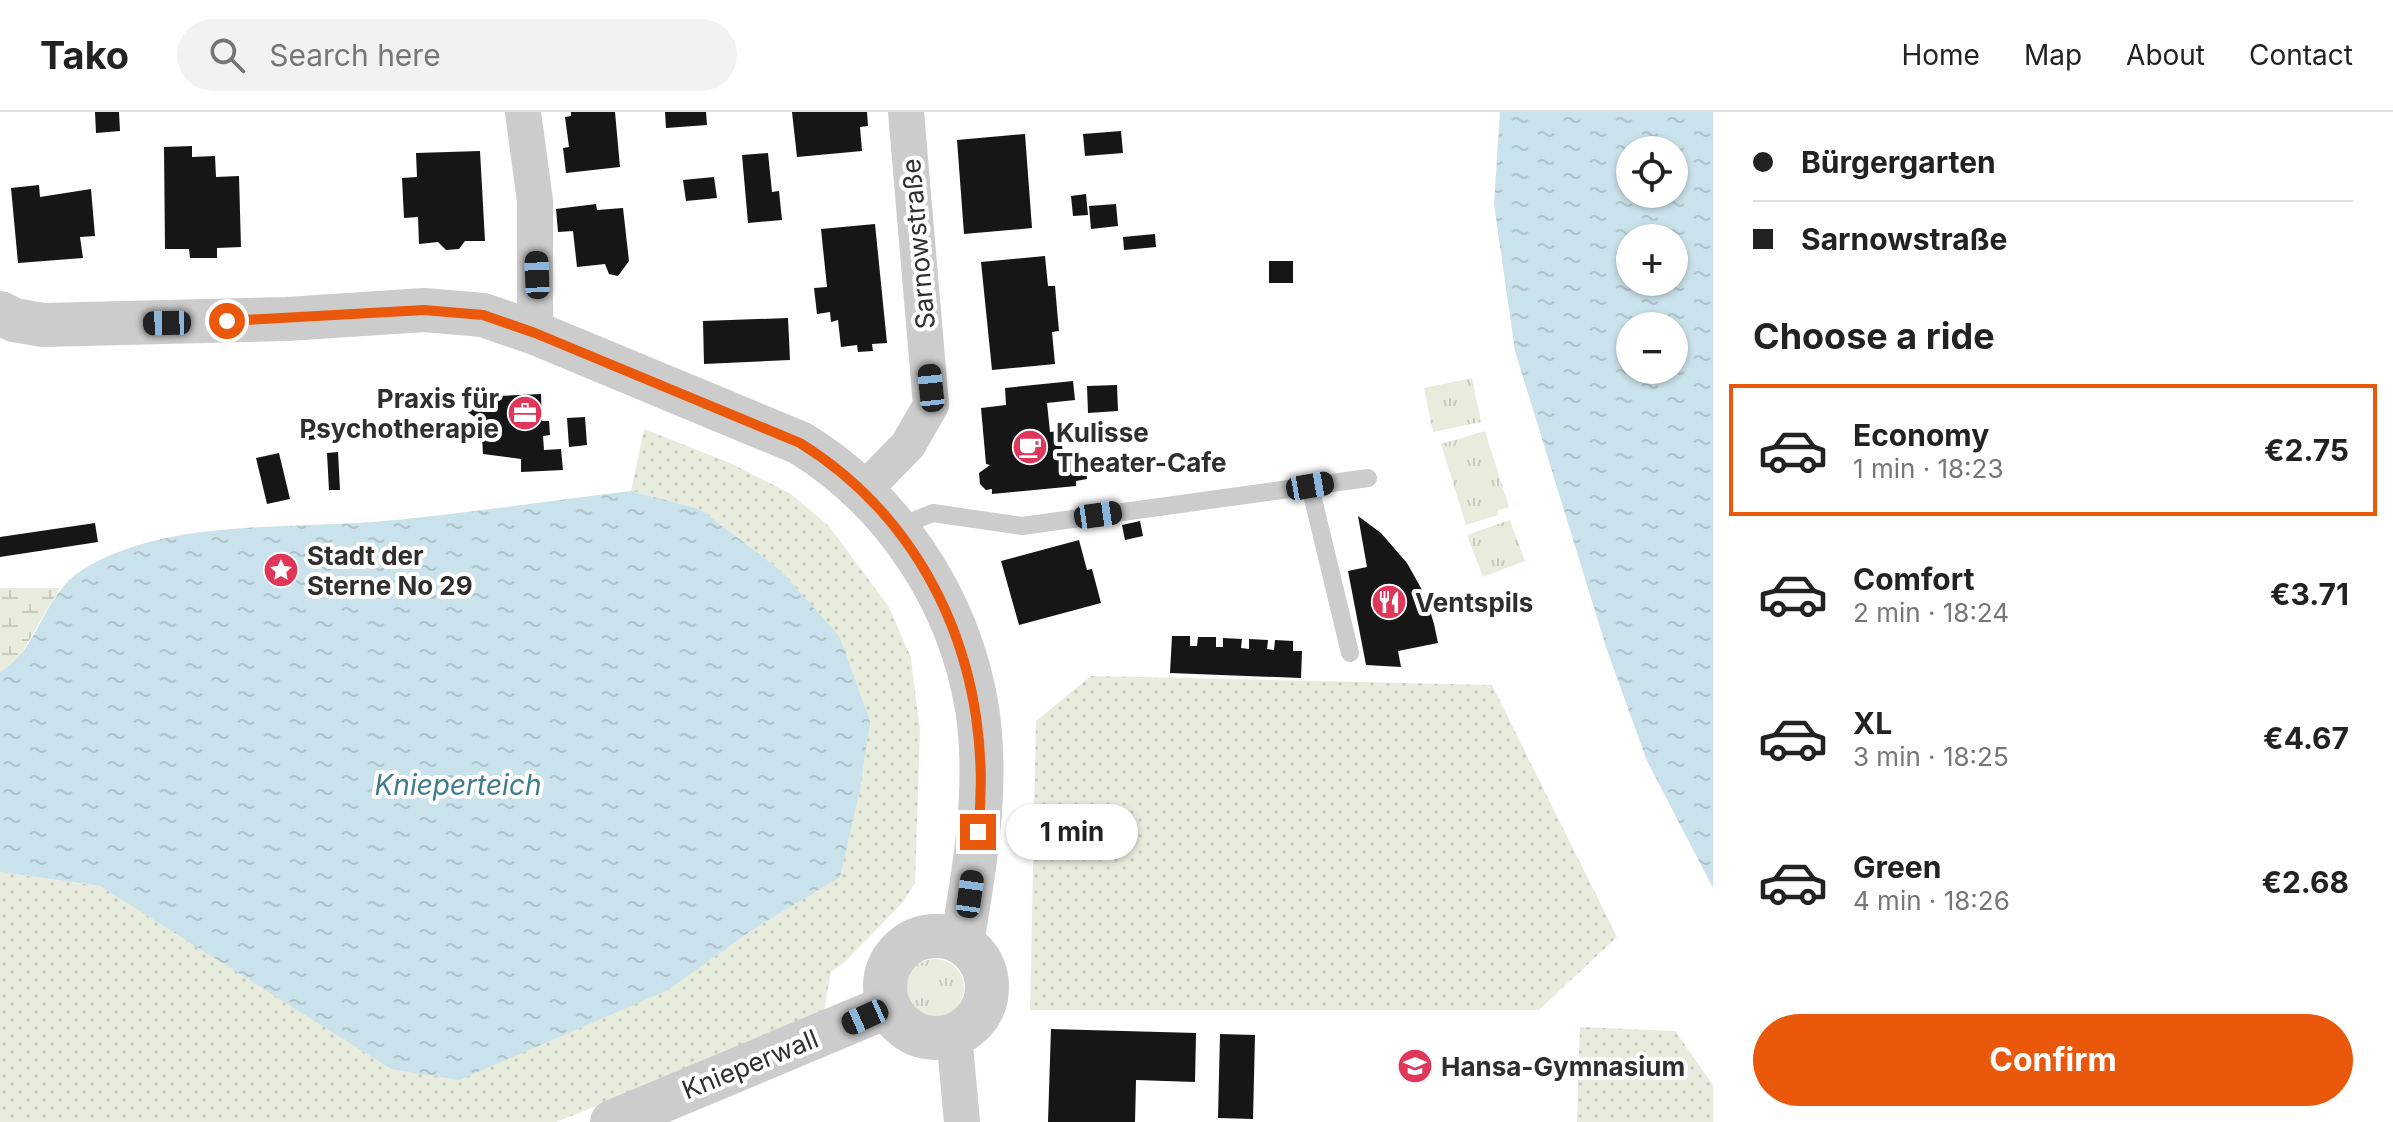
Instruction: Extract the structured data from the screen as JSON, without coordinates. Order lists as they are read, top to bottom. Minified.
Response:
{"streets":{"street":["Sarnowstraße","Knieperwall"]},"water":["Knieperteich"],"places":{"office":["Praxis für Psychotherapie"],"cafe":["Kulisse Theater-Cafe"],"place":["Stadt der Sterne No 29"],"restaurant":["Ventspils"],"school or university":["Hansa-Gymnasium"]},"page":{"header":"Tako","search":"Search here","nav":["Home","Map","About","Contact"],"banner":["Bürgergarten","Sarnowstraße"],"map_buttons":["+","−"],"heading":"Choose a ride","list":[{"name":"Economy","note":"1 min · 18:23","value":"€2.75"},{"name":"Comfort","note":"2 min · 18:24","value":"€3.71"},{"name":"XL","note":"3 min · 18:25","value":"€4.67"},{"name":"Green","note":"4 min · 18:26","value":"€2.68"}],"bubble":"1 min","buttons":"Confirm"}}
